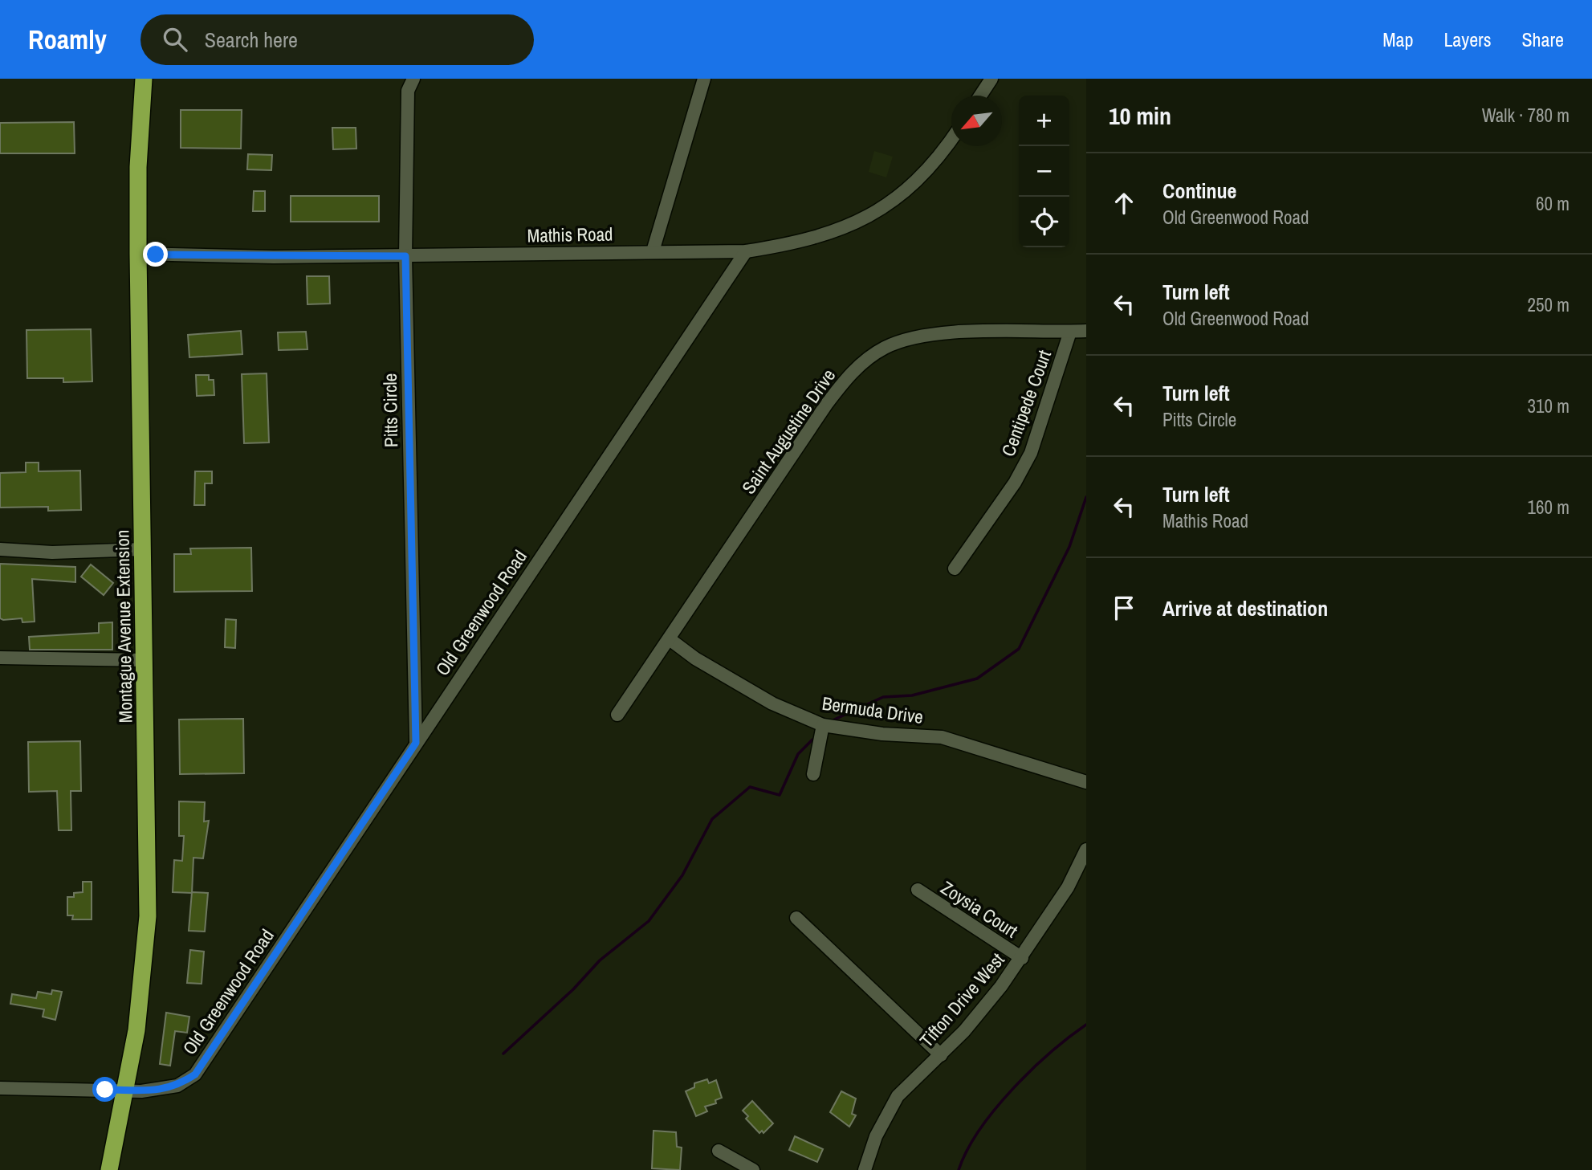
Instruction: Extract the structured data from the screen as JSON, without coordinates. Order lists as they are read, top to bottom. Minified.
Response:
{"streets":{"highway":["Montague Avenue Extension"],"street":["Mathis Road","Centipede Court","Pitts Circle","Saint Augustine Drive","Old Greenwood Road","Bermuda Drive","Zoysia Court","Tifton Drive West"]},"crossings":[["Mathis Road","Pitts Circle"],["Mathis Road","Old Greenwood Road"],["Mathis Road","Montague Avenue Extension"],["Centipede Court","Saint Augustine Drive"],["Pitts Circle","Old Greenwood Road"],["Saint Augustine Drive","Bermuda Drive"],["Old Greenwood Road","Montague Avenue Extension"],["Zoysia Court","Tifton Drive West"]],"north":"bottom left","page":{"header":"Roamly","search":"Search here","nav":["Map","Layers","Share"],"heading":["10 min","Walk · 780 m"],"map_buttons":["+","−"],"list":[["Continue","Old Greenwood Road","60 m"],["Turn left","Old Greenwood Road","250 m"],["Turn left","Pitts Circle","310 m"],["Turn left","Mathis Road","160 m"],"Arrive at destination"]}}
